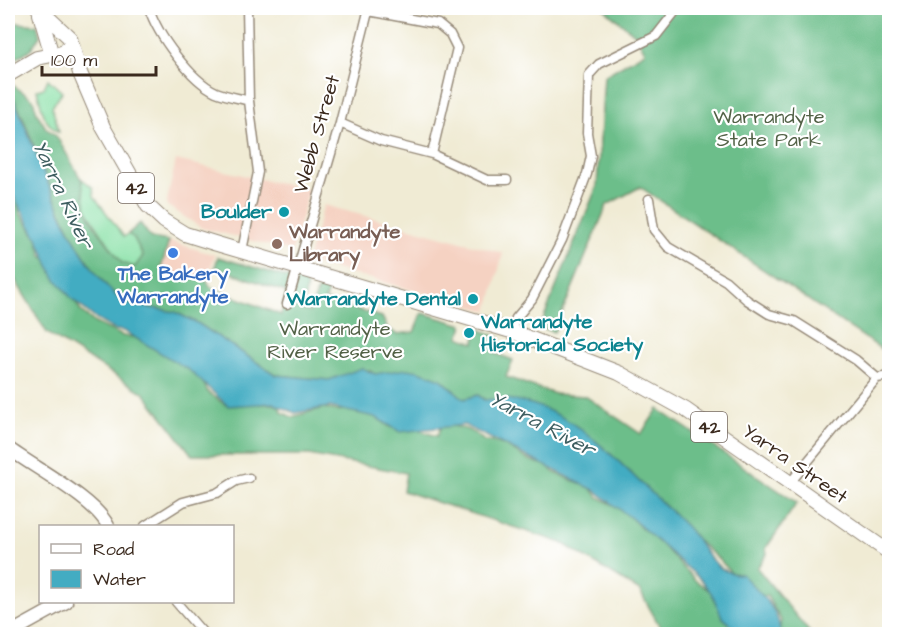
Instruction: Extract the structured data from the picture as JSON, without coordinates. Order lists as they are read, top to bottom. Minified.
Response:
{"streets":{"main road":["42","Yarra Street"],"street":["Webb Street"]},"crossings":[["Webb Street","Yarra Street"]],"water":["Yarra River"],"parks":["Warrandyte State Park","Warrandyte River Reserve"],"places":["Boulder","Warrandyte Library","The Bakery Warrandyte","Warrandyte Dental","Warrandyte Historical Society"],"legend":["Road","Water"],"scale_bar":"100 m"}
